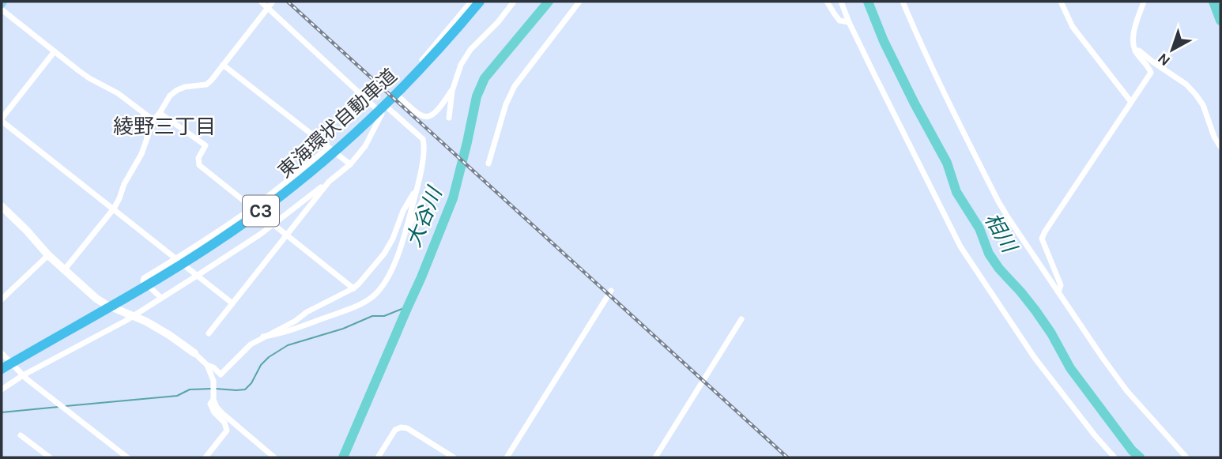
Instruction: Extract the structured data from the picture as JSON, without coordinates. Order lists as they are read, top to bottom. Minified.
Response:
{"streets":{"highway":["東海環状自動車道","C3"]},"districts":["綾野三丁目"],"water":["大谷川","相川"],"north":"bottom left"}
